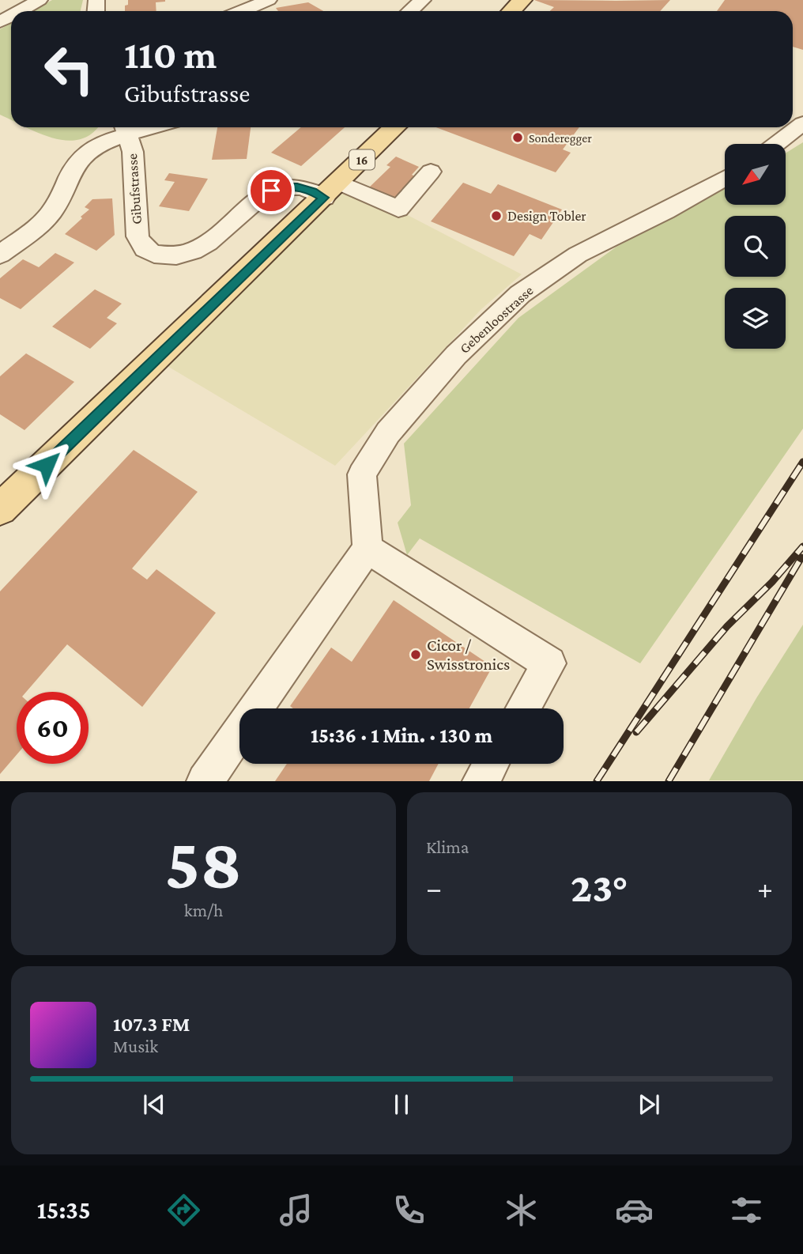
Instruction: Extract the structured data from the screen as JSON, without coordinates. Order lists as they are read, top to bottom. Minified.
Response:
{"streets":{"main road":["16"],"street":["Gibufstrasse","Gebenloostrasse"]},"crossings":[["16","Gibufstrasse"]],"places":["Sonderegger","Design Tobler","Cicor / Swisstronics"],"north":"bottom left","page":{"turn":["110 m","Gibufstrasse"],"limit":"60","trip":"15:36 · 1 Min. · 130 m","tile":[["58","km/h"],"Klima"],"heat":["−","23°","+"],"song":["107.3 FM","Musik"],"tabs":"15:35"}}
